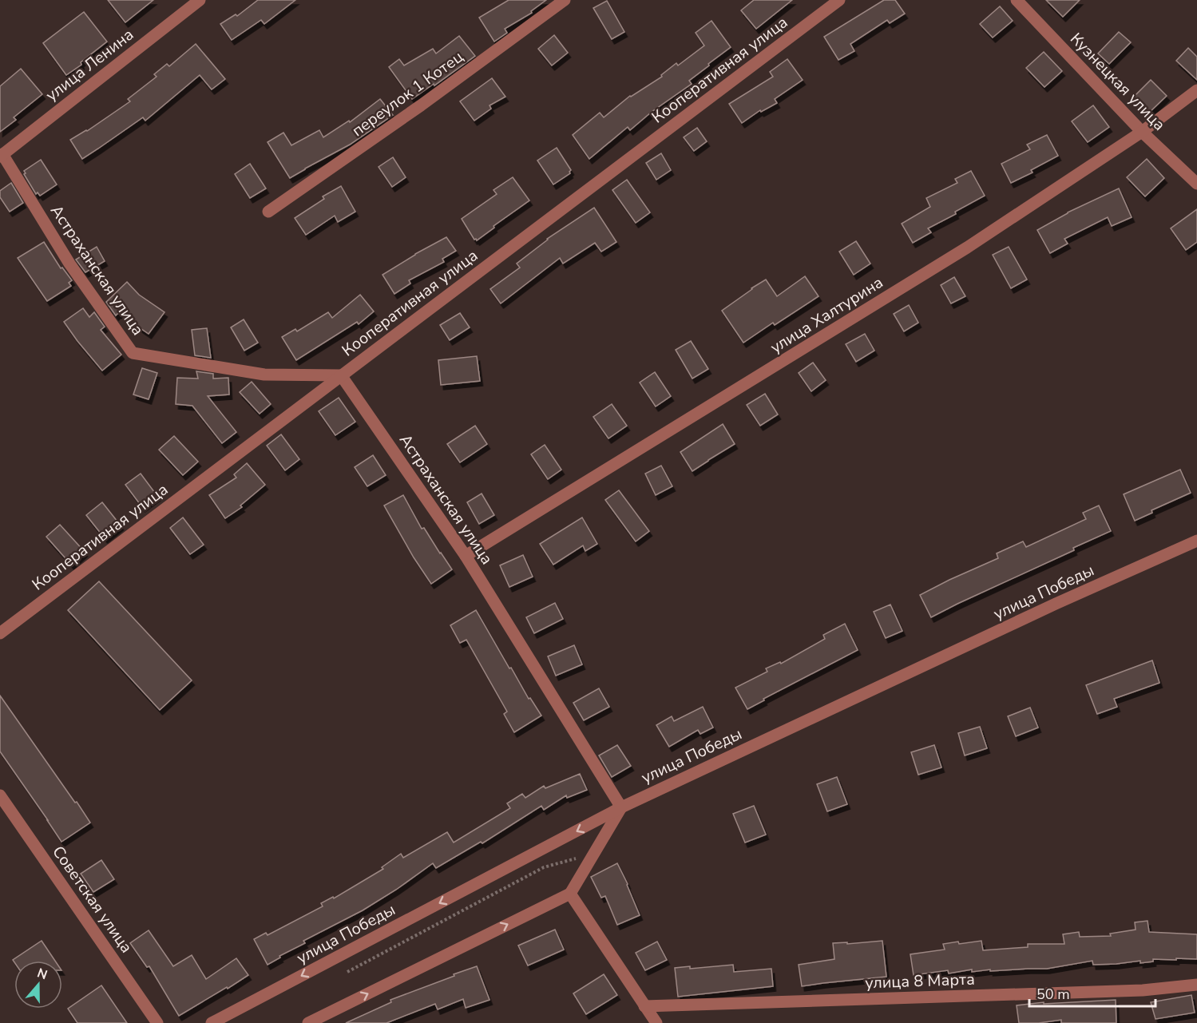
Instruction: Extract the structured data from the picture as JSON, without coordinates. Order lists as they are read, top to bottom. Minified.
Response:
{"streets":{"street":["улица Ленина","Кооперативная улица","Кузнецкая улица","переулок 1 Котец","Астраханская улица","улица Халтурина","улица Победы","Советская улица","улица 8 Марта"]},"crossings":[["улица Ленина","Астраханская улица"],["Кооперативная улица","Астраханская улица"],["Кузнецкая улица","улица Халтурина"],["Астраханская улица","улица Халтурина"],["Астраханская улица","улица Победы"]],"scale_bar":"50 m","north":"top"}
